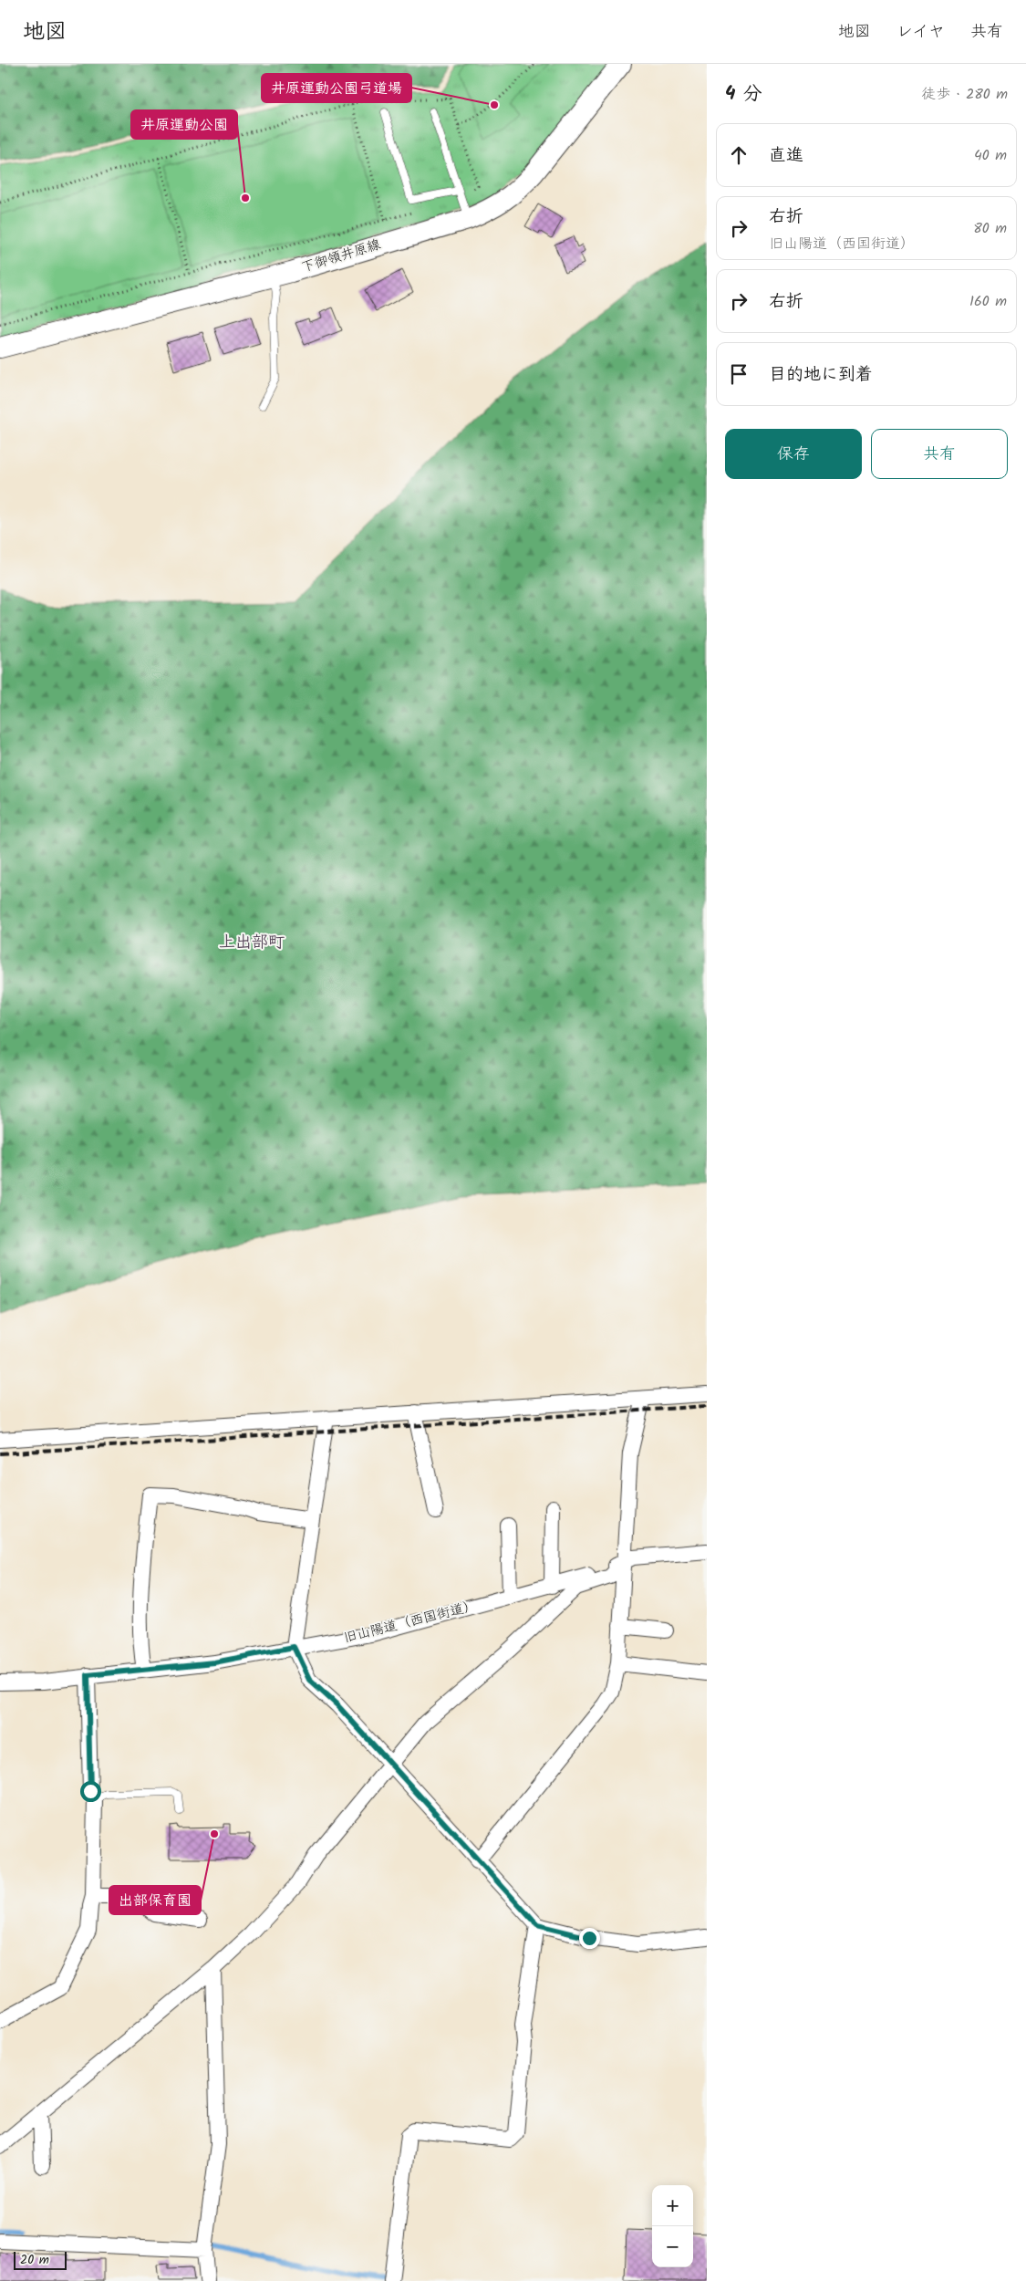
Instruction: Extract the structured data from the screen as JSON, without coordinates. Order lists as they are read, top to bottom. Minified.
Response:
{"streets":{"main road":["下御領井原線"],"street":["旧山陽道（西国街道）"]},"districts":["上出部町"],"places":["井原運動公園弓道場","井原運動公園","出部保育園"],"scale_bar":"20 m","page":{"header":"地図","nav":["地図","レイヤ","共有"],"heading":["4 分","徒歩 · 280 m"],"list":[["直進","40 m"],["右折","旧山陽道（西国街道）","80 m"],["右折","160 m"],"目的地に到着"],"buttons":["保存","共有"],"map_buttons":["+","−"],"scale":"20 m"}}
